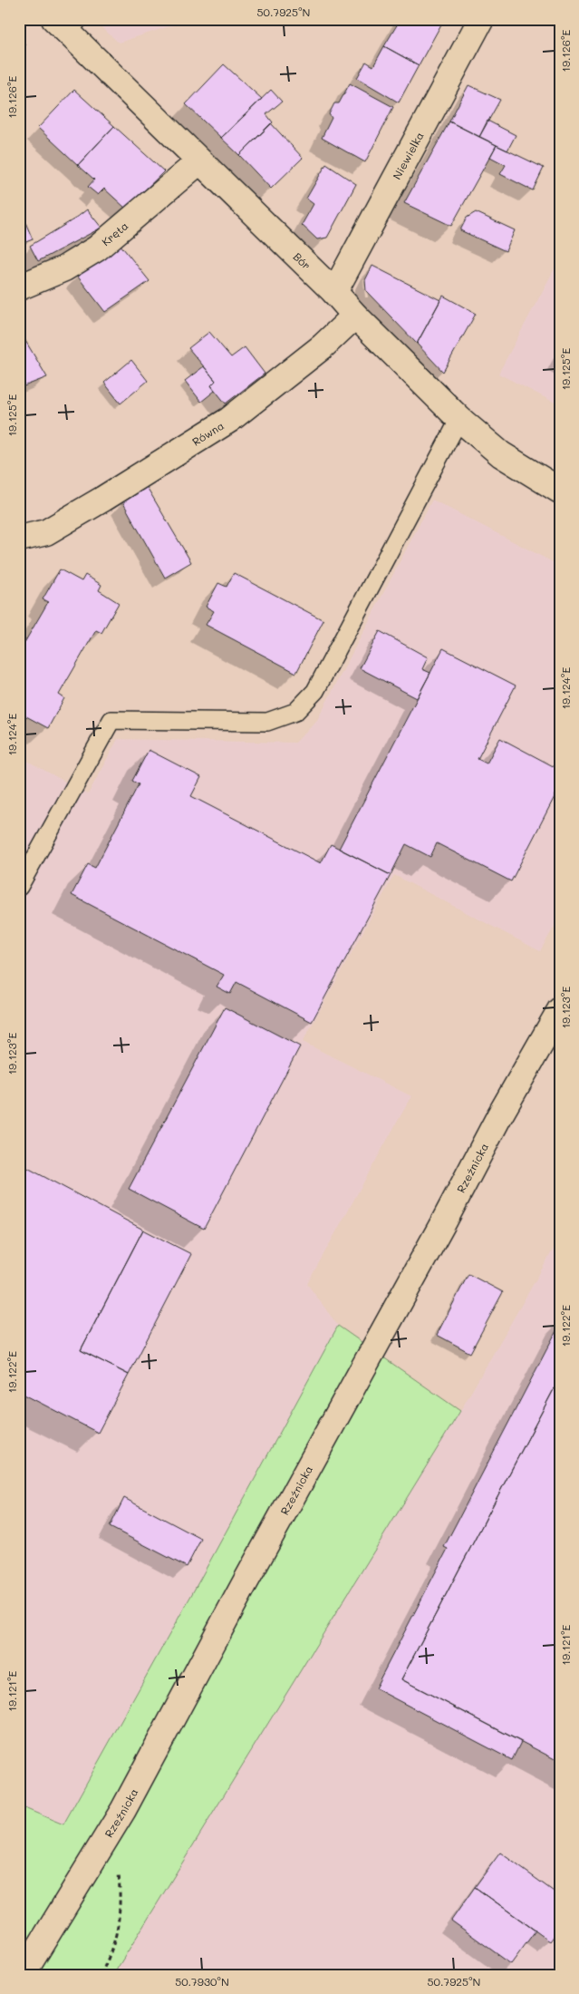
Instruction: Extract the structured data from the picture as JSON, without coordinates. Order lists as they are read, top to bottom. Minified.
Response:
{"streets":{"street":["Niewielka","Kręta","Bór","Równa","Rzeźnicka"]},"crossings":[["Niewielka","Bór"],["Kręta","Bór"],["Bór","Równa"]],"coordinates":["50.7925°N","19.126°E","19.125°E","19.124°E","19.123°E","19.122°E","19.121°E","50.7930°N"]}
